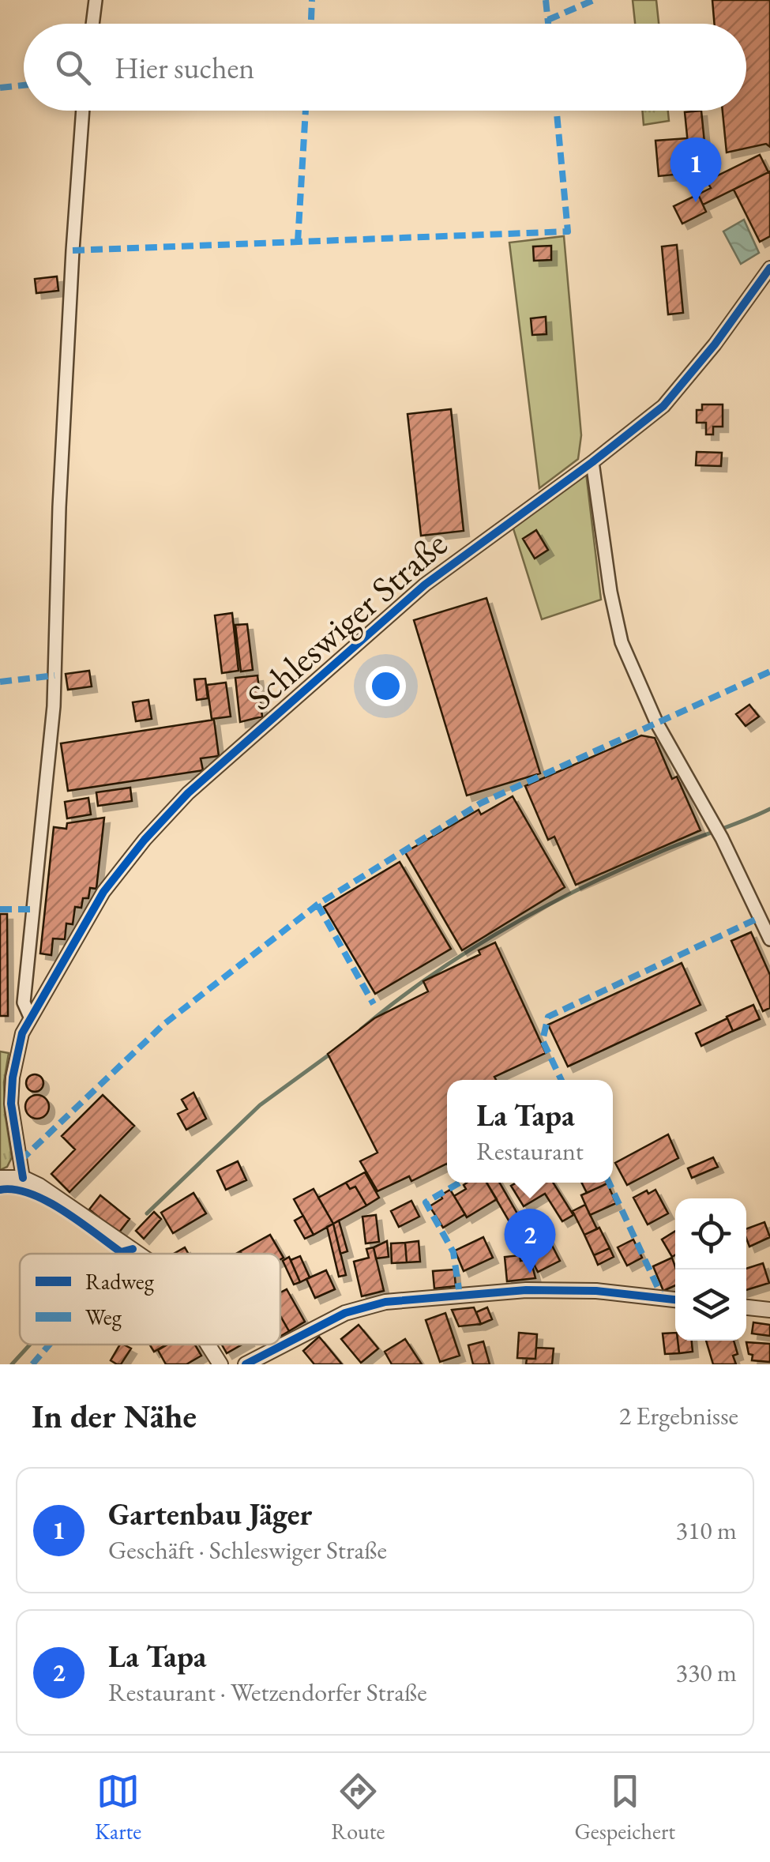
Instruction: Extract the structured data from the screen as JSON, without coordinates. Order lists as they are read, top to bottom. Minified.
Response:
{"streets":{"street":["Schleswiger Straße"]},"legend":["Radweg","Weg"],"page":{"search":"Hier suchen","pins":["1","2"],"popup":["La Tapa","Restaurant"],"heading":["In der Nähe","2 Ergebnisse"],"list":[{"mark":"1","name":"Gartenbau Jäger","note":"Geschäft · Schleswiger Straße","value":"310 m"},{"mark":"2","name":"La Tapa","note":"Restaurant · Wetzendorfer Straße","value":"330 m"}],"nav":["Karte","Route","Gespeichert"]}}
